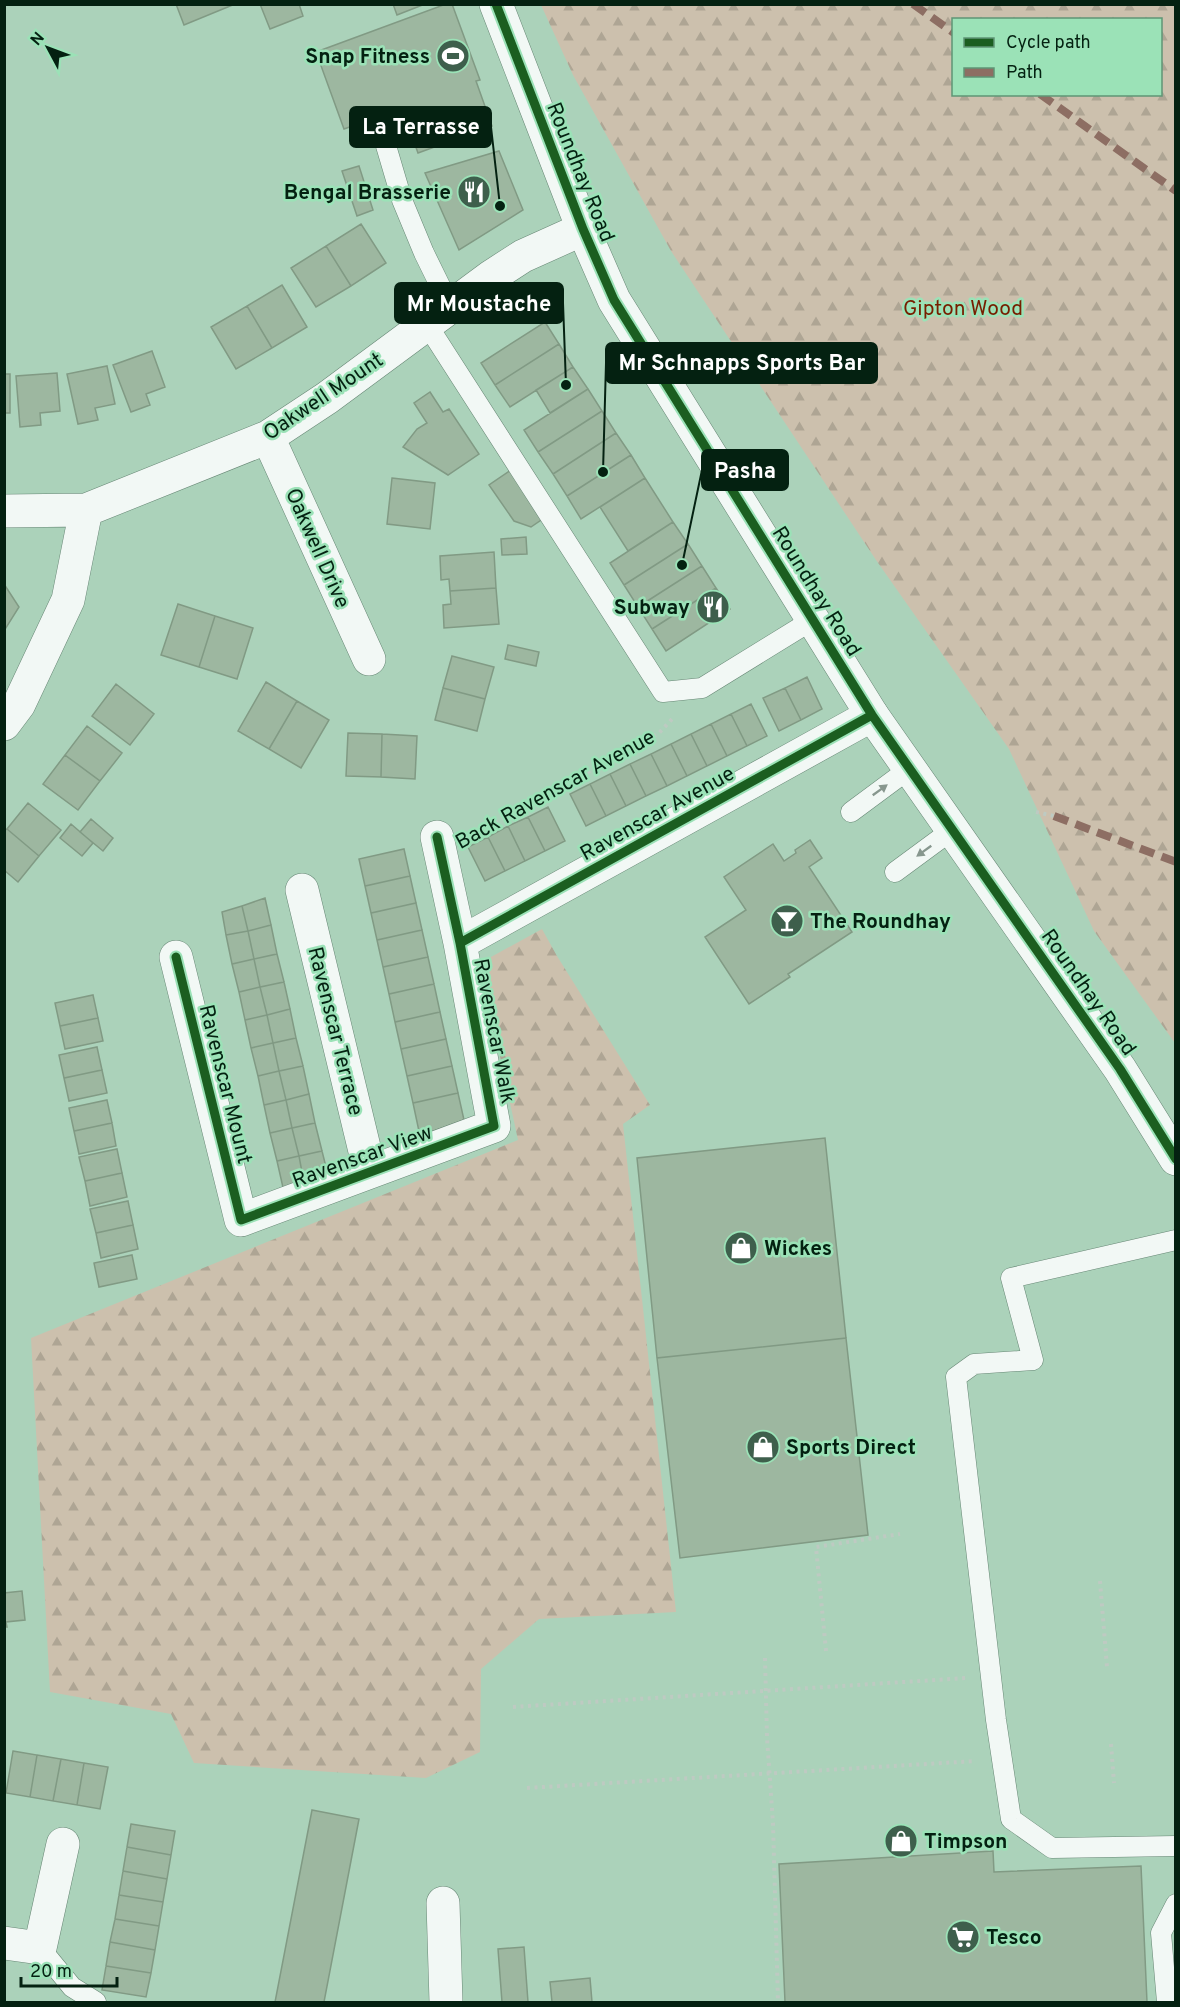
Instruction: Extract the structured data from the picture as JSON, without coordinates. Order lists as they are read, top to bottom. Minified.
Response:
{"streets":{"street":["Roundhay Road","Oakwell Mount","Oakwell Drive","Ravenscar Avenue","Ravenscar Terrace","Ravenscar Walk","Ravenscar Mount","Ravenscar View"],"path":["Back Ravenscar Avenue"]},"crossings":[["Roundhay Road","Oakwell Mount"],["Roundhay Road","Ravenscar Avenue"],["Oakwell Mount","Oakwell Drive"],["Back Ravenscar Avenue","Ravenscar Walk"],["Ravenscar Avenue","Ravenscar Walk"],["Ravenscar Terrace","Ravenscar View"],["Ravenscar Walk","Ravenscar View"],["Ravenscar Mount","Ravenscar View"]],"parks":["Gipton Wood"],"places":{"sports":["Snap Fitness"],"restaurant":["Bengal Brasserie","Subway"],"other":["La Terrasse","Mr Moustache","Mr Schnapps Sports Bar","Pasha"],"bar":["The Roundhay"],"shop":["Wickes","Sports Direct","Timpson"],"supermarket":["Tesco"]},"legend":["Cycle path","Path"],"scale_bar":"20 m","north":"top left"}
